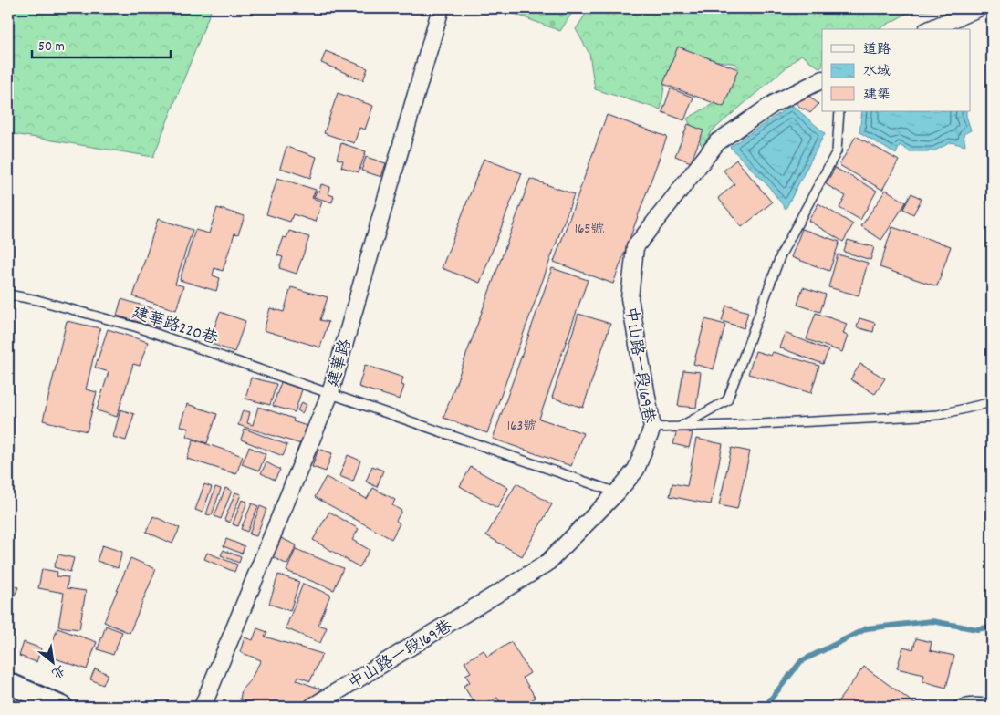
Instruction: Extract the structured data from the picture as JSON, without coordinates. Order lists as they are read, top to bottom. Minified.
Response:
{"streets":{"street":["建華路","中山路一段169巷"],"lane":["建華路220巷"]},"crossings":[["建華路220巷","建華路"],["建華路220巷","中山路一段169巷"]],"house_numbers":["165號","163號"],"legend":["道路","水域","建築"],"scale_bar":"50 m","north":"bottom right"}
